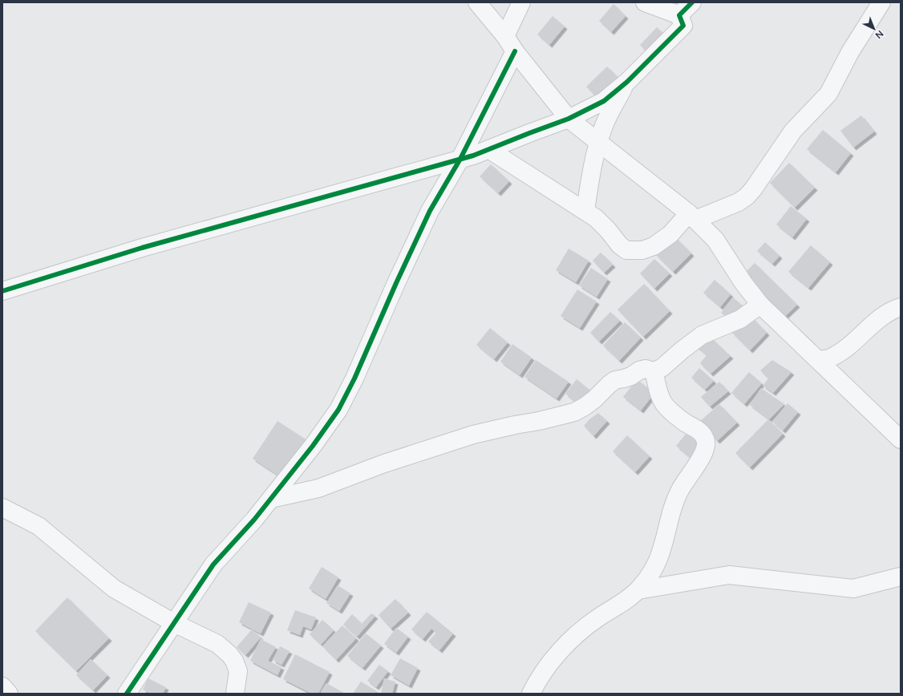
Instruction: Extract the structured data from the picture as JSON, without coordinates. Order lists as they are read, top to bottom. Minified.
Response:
{"north":"bottom right"}
